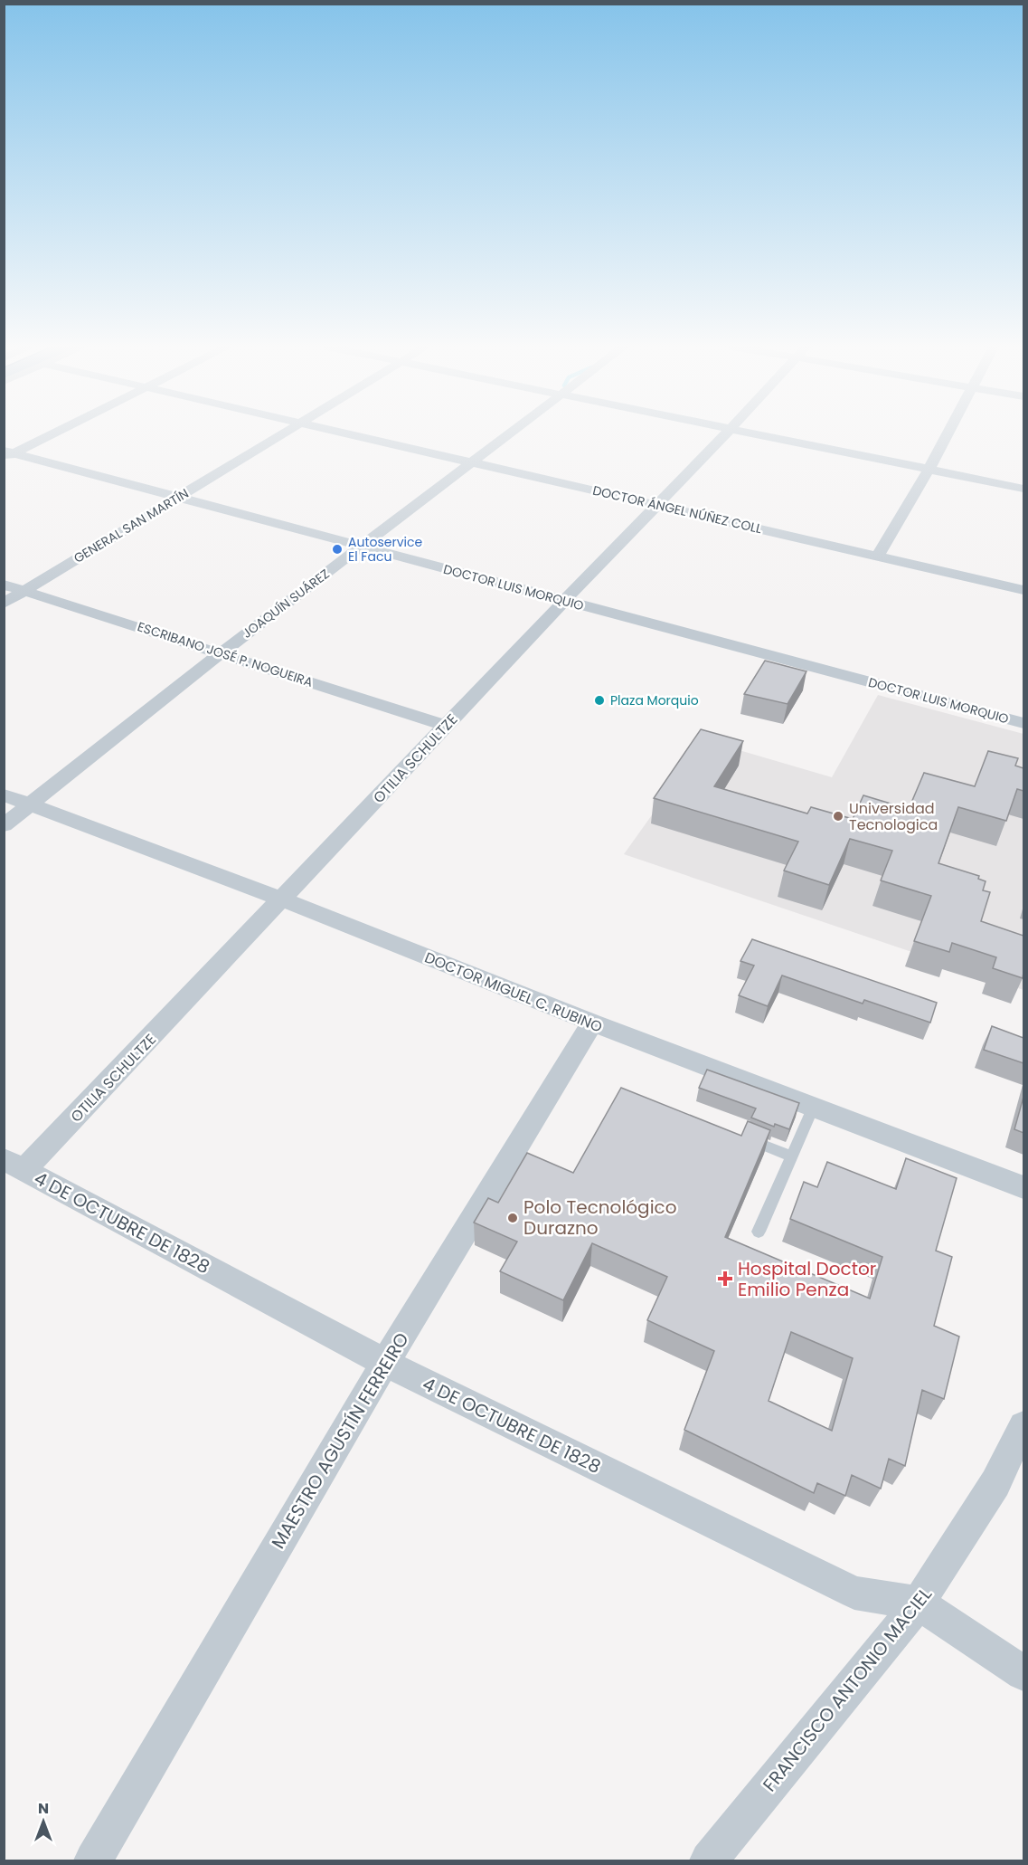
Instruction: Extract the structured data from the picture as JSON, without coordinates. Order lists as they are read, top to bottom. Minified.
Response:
{"streets":{"street":["DOCTOR ÁNGEL NÚÑEZ COLL","GENERAL SAN MARTÍN","DOCTOR LUIS MORQUIO","JOAQUÍN SUÁREZ","ESCRIBANO JOSÉ P. NOGUEIRA","OTILIA SCHULTZE","DOCTOR MIGUEL C. RUBINO","4 DE OCTUBRE DE 1828","MAESTRO AGUSTÍN FERREIRO","FRANCISCO ANTONIO MACIEL"]},"crossings":[["DOCTOR ÁNGEL NÚÑEZ COLL","JOAQUÍN SUÁREZ"],["DOCTOR ÁNGEL NÚÑEZ COLL","OTILIA SCHULTZE"],["GENERAL SAN MARTÍN","DOCTOR LUIS MORQUIO"],["GENERAL SAN MARTÍN","ESCRIBANO JOSÉ P. NOGUEIRA"],["DOCTOR LUIS MORQUIO","JOAQUÍN SUÁREZ"],["DOCTOR LUIS MORQUIO","OTILIA SCHULTZE"],["JOAQUÍN SUÁREZ","ESCRIBANO JOSÉ P. NOGUEIRA"],["JOAQUÍN SUÁREZ","DOCTOR MIGUEL C. RUBINO"],["ESCRIBANO JOSÉ P. NOGUEIRA","OTILIA SCHULTZE"],["OTILIA SCHULTZE","DOCTOR MIGUEL C. RUBINO"],["OTILIA SCHULTZE","4 DE OCTUBRE DE 1828"],["DOCTOR MIGUEL C. RUBINO","MAESTRO AGUSTÍN FERREIRO"],["4 DE OCTUBRE DE 1828","MAESTRO AGUSTÍN FERREIRO"],["4 DE OCTUBRE DE 1828","FRANCISCO ANTONIO MACIEL"]],"places":{"other":["Autoservice El Facu","Plaza Morquio","Universidad Tecnologica","Polo Tecnológico Durazno"],"health":["Hospital Doctor Emilio Penza"]},"north":"top"}
